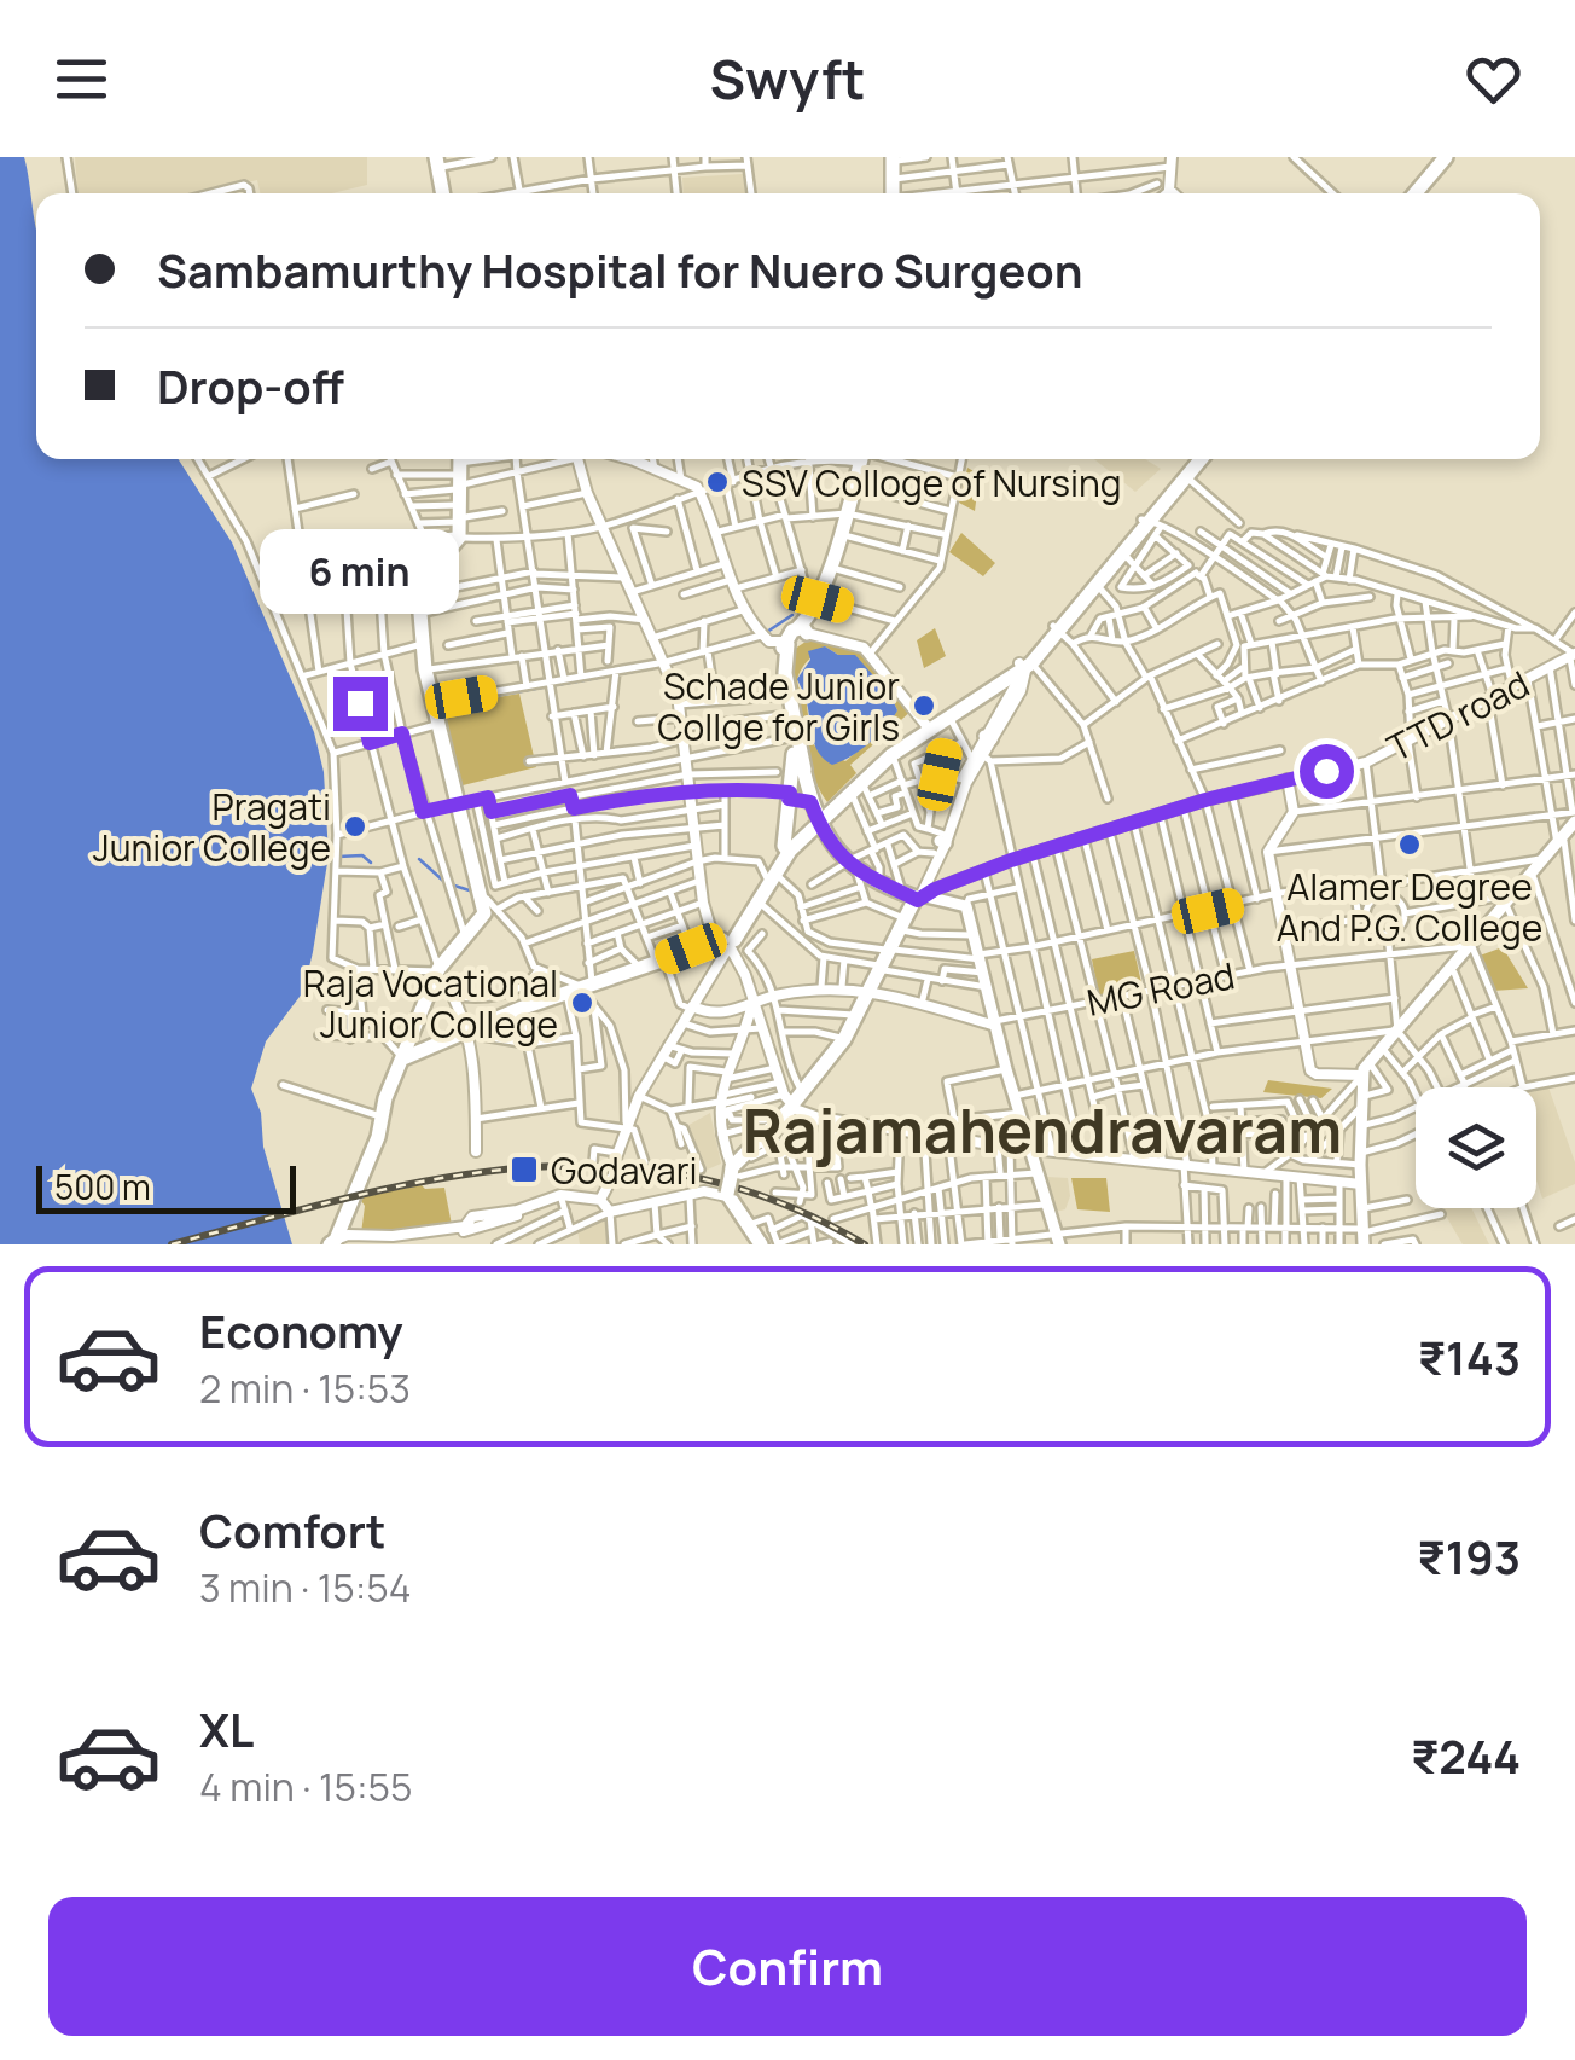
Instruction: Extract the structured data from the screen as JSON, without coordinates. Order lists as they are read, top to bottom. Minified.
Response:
{"streets":{"street":["TTD road","MG Road"]},"districts":["Rajamahendravaram"],"places":{"other":["SSV Colloge of Nursing","Schade Junior Collge for Girls","Pragati Junior College","Alamer Degree And P.G. College","Raja Vocational Junior College"],"transit":["Godavari"]},"scale_bar":"500 m","page":{"header":"Swyft","banner":["Sambamurthy Hospital for Nuero Surgeon","Drop-off"],"bubble":"6 min","scale":"500 m","list":[{"name":"Economy","note":"2 min · 15:53","value":"₹143"},{"name":"Comfort","note":"3 min · 15:54","value":"₹193"},{"name":"XL","note":"4 min · 15:55","value":"₹244"}],"buttons":"Confirm"}}
